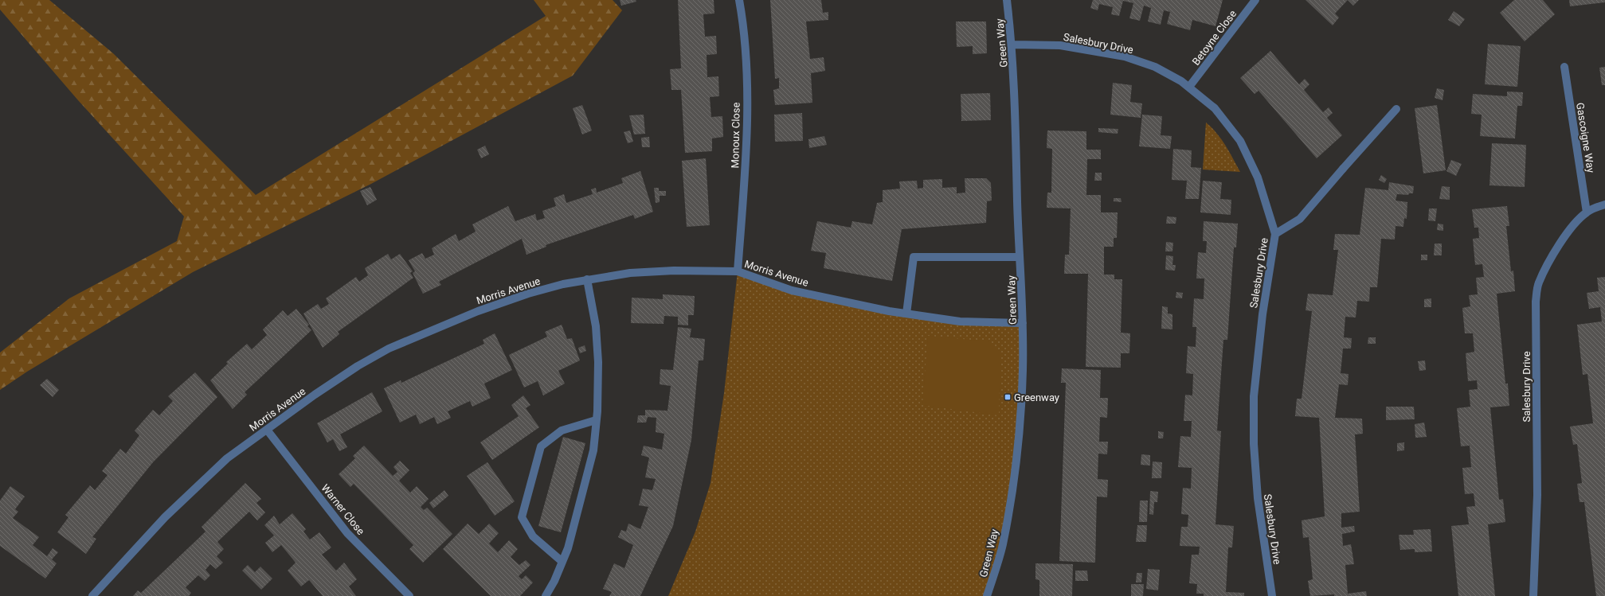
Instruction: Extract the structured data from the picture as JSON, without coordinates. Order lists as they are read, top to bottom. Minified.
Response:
{"streets":{"street":["Betoyne Close","Green Way","Salesbury Drive","Monoux Close","Gascoigne Way","Morris Avenue","Warner Close"]},"crossings":[["Betoyne Close","Salesbury Drive"],["Green Way","Salesbury Drive"],["Green Way","Morris Avenue"],["Salesbury Drive","Gascoigne Way"],["Monoux Close","Morris Avenue"],["Morris Avenue","Warner Close"]],"places":{"transit":["Greenway"]}}
